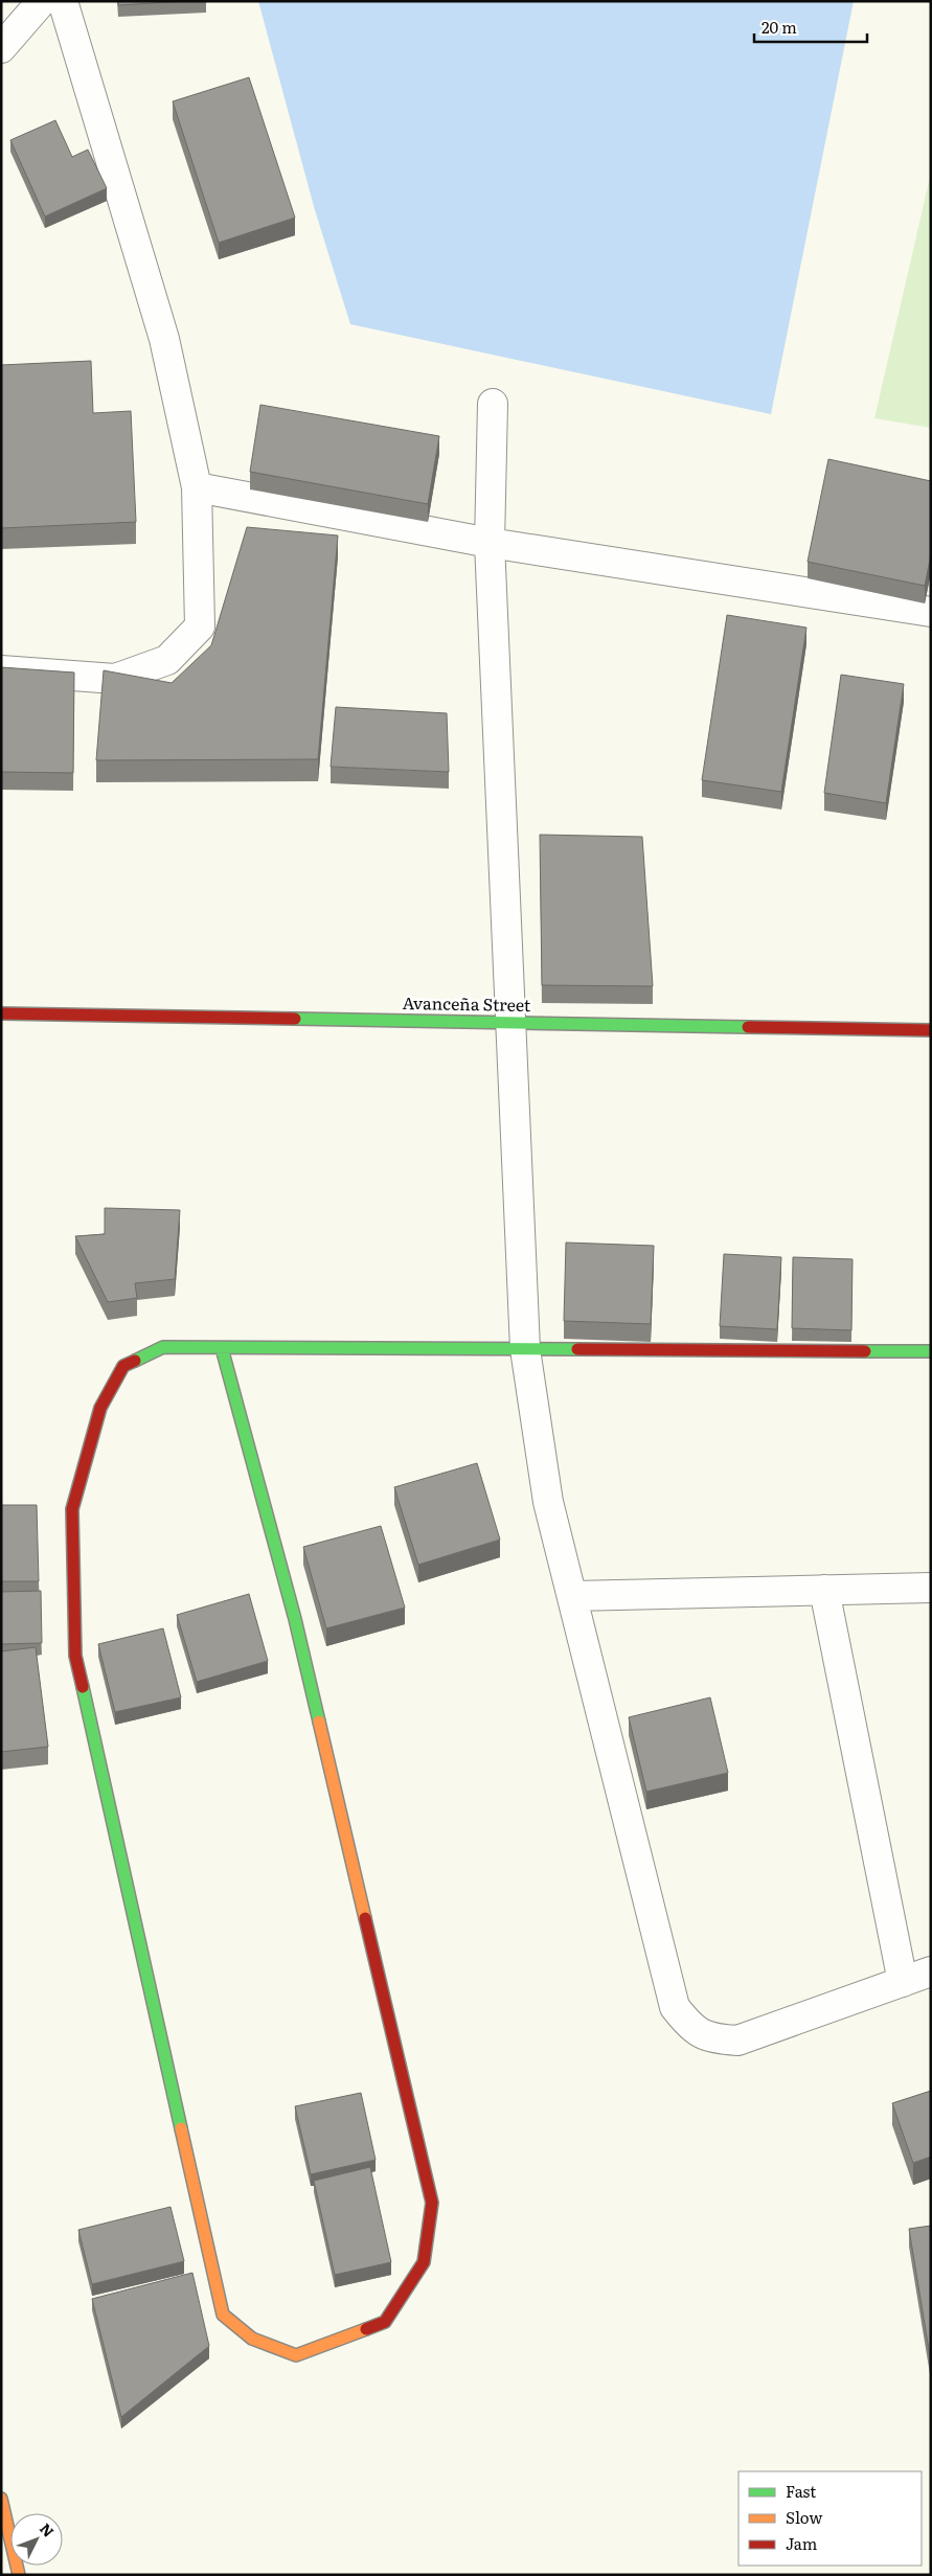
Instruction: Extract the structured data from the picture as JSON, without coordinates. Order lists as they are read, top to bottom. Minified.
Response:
{"streets":{"street":["Avanceña Street"]},"legend":["Fast","Slow","Jam"],"scale_bar":"20 m","north":"top right"}
